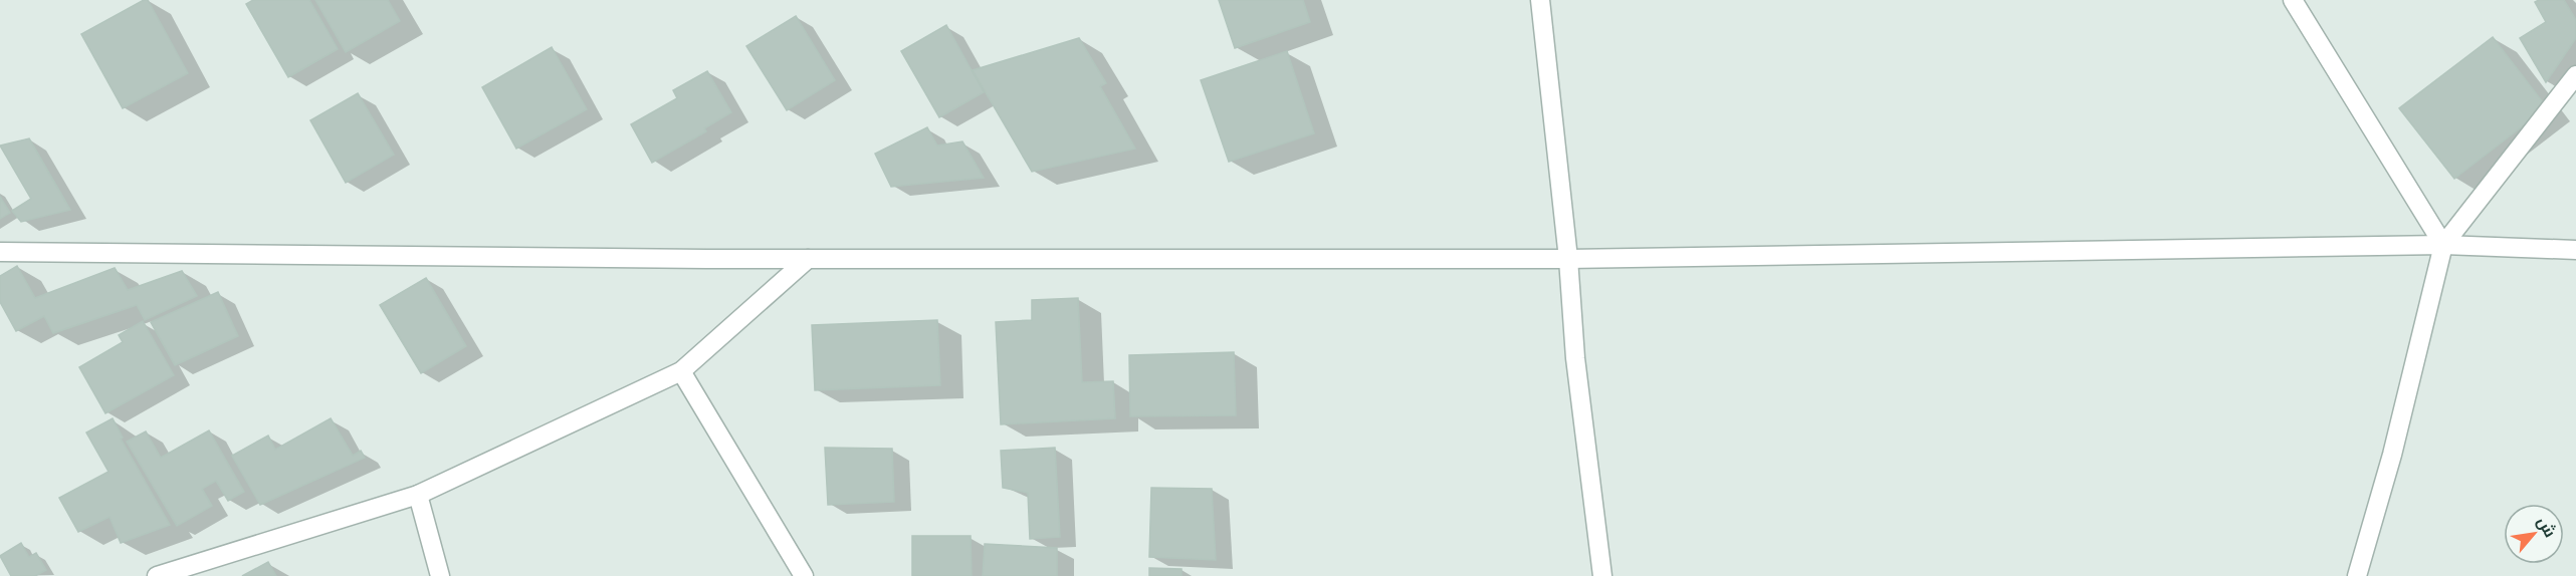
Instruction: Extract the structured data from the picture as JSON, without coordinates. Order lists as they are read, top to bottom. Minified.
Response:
{"north":"top right"}
